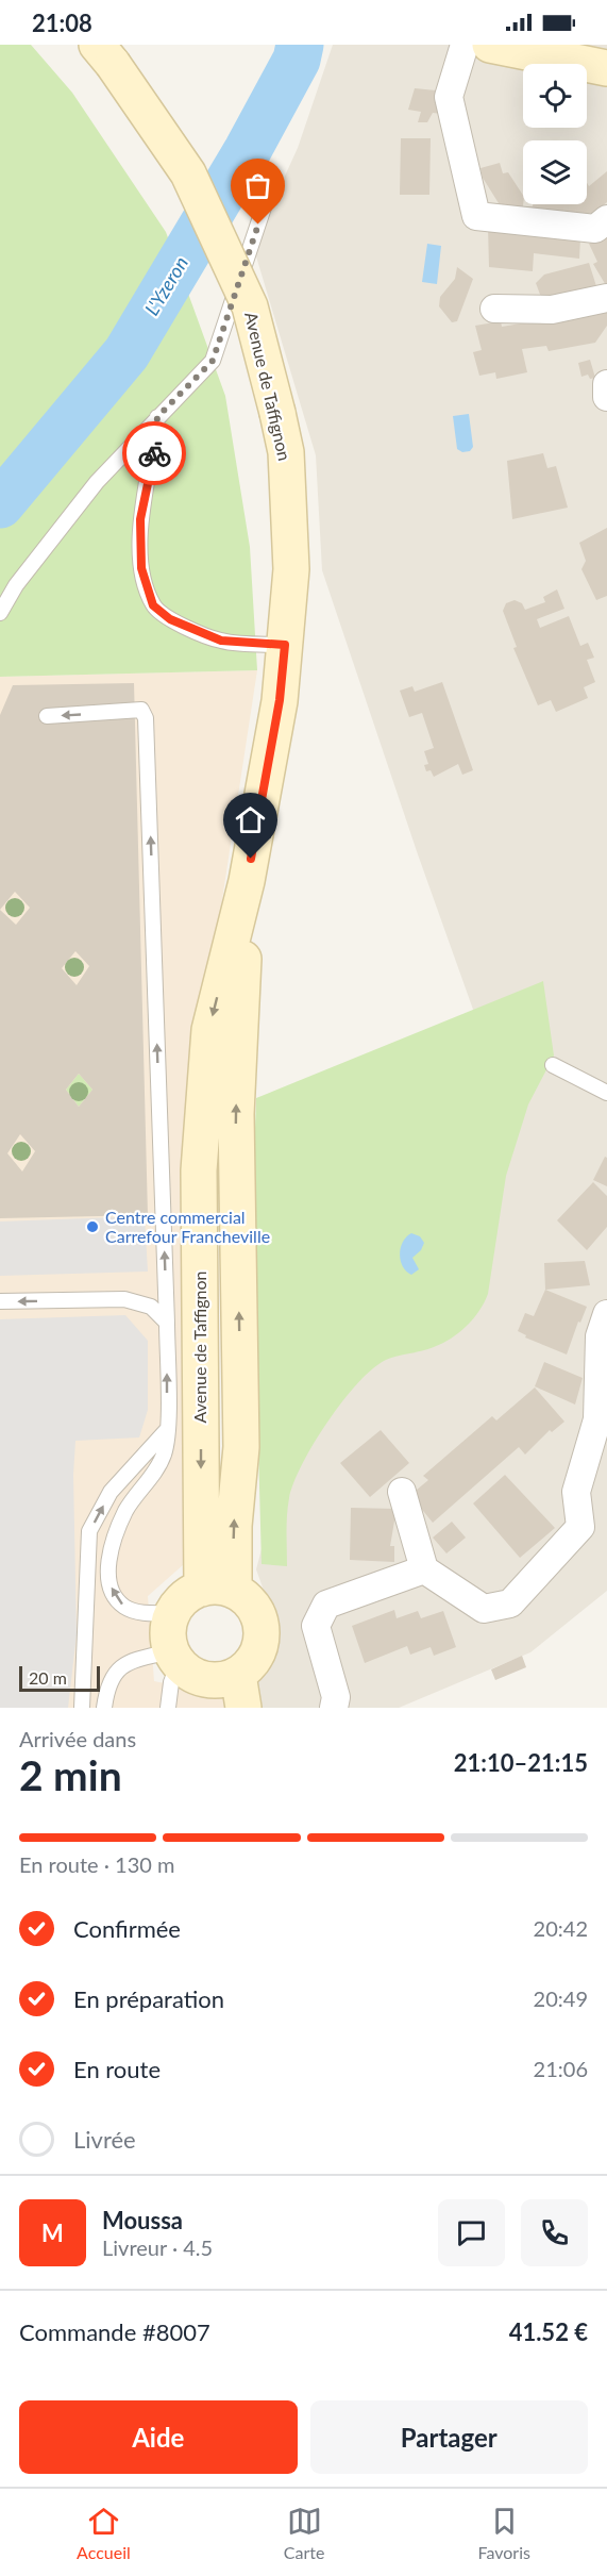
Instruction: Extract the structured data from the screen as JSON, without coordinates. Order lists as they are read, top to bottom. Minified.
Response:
{"streets":{"street":["Avenue de Taffignon"]},"water":["L'Yzeron"],"places":["Centre commercial Carrefour Francheville"],"scale_bar":"20 m","page":{"status":"21:08","scale":"20 m","heading":["2 min","Arrivée dans","21:10–21:15"],"panel":["Moussa","Livreur · 4.5","Commande #8007","41.52 €"],"bar":"En route · 130 m","list":[["Confirmée","20:42"],["En préparation","20:49"],["En route","21:06"],"Livrée"],"round":"M","buttons":["Aide","Partager"],"tabs":["Accueil","Carte","Favoris"]}}
